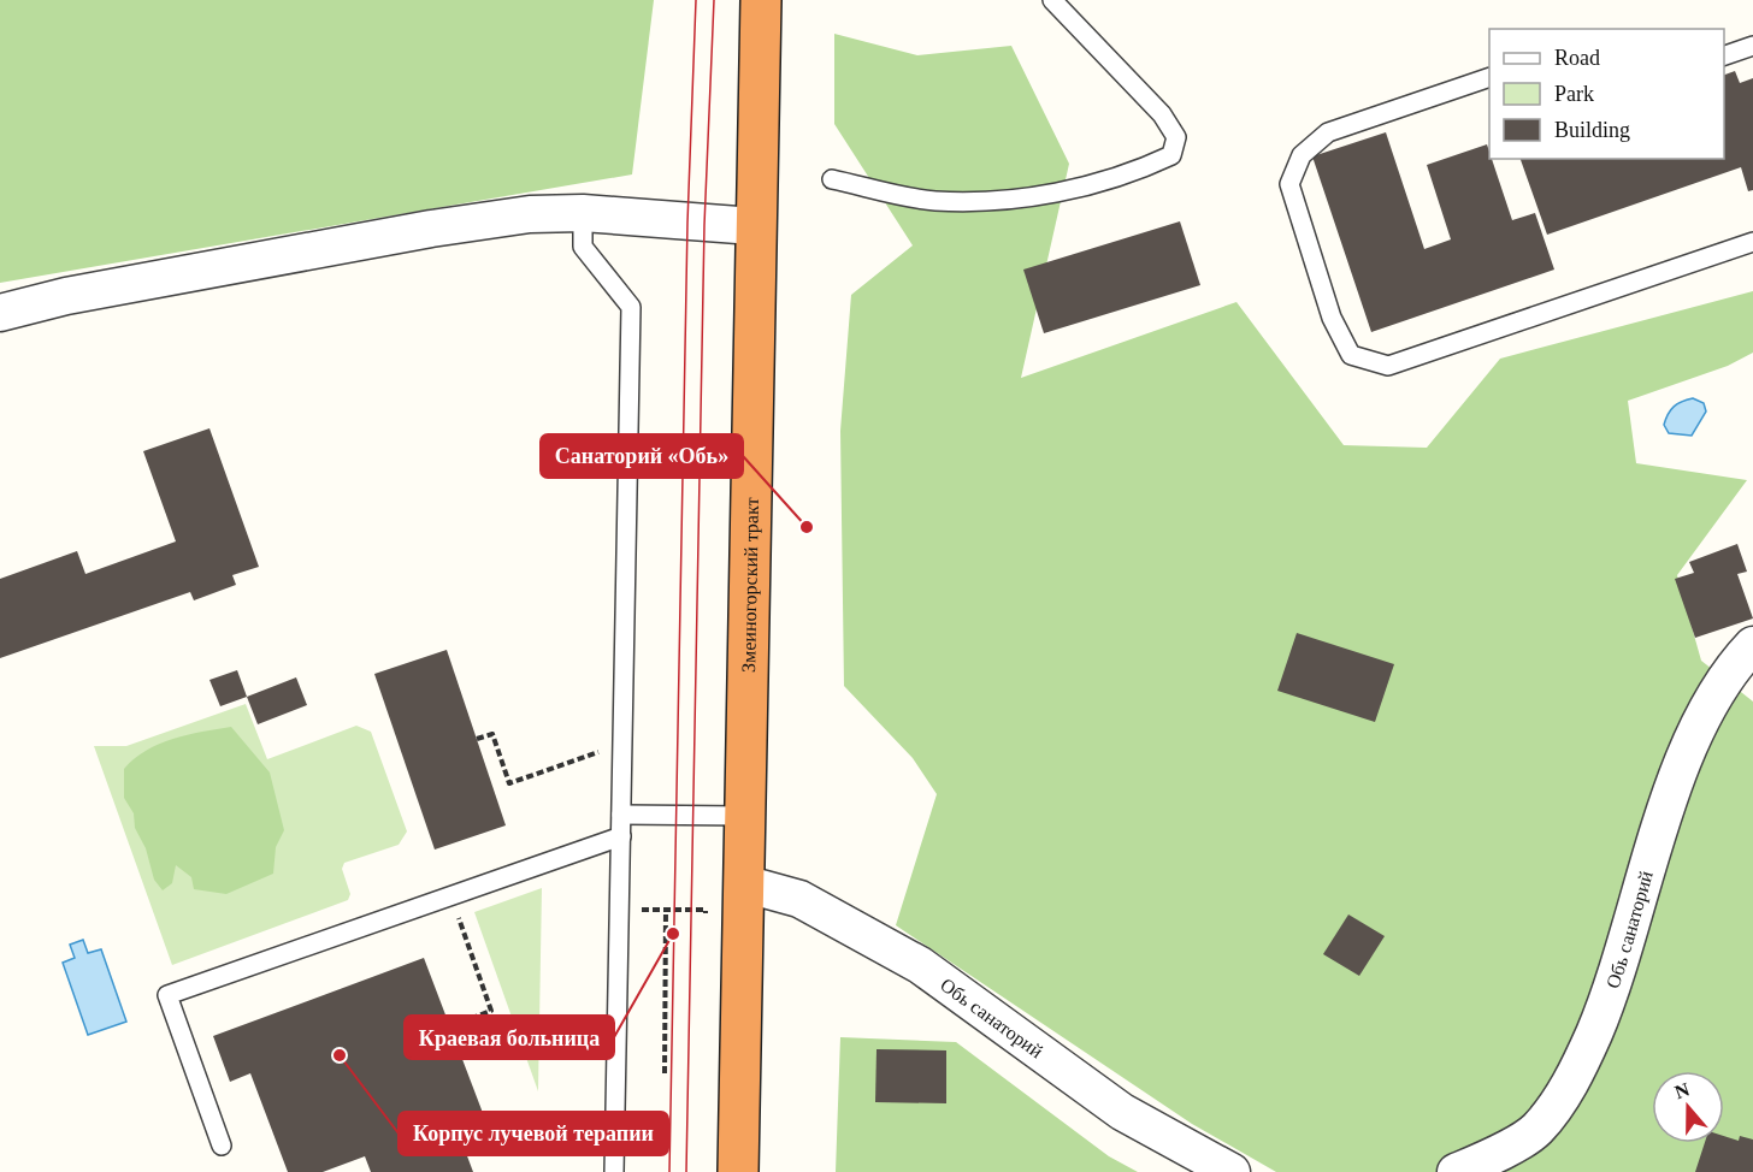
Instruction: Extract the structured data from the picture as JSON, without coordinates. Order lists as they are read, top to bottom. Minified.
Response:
{"streets":{"highway":["Змеиногорский тракт"],"street":["Обь санаторий"]},"crossings":[["Змеиногорский тракт","Обь санаторий"]],"places":["Санаторий «Обь»","Краевая больница","Корпус лучевой терапии"],"legend":["Road","Park","Building"],"north":"top"}
